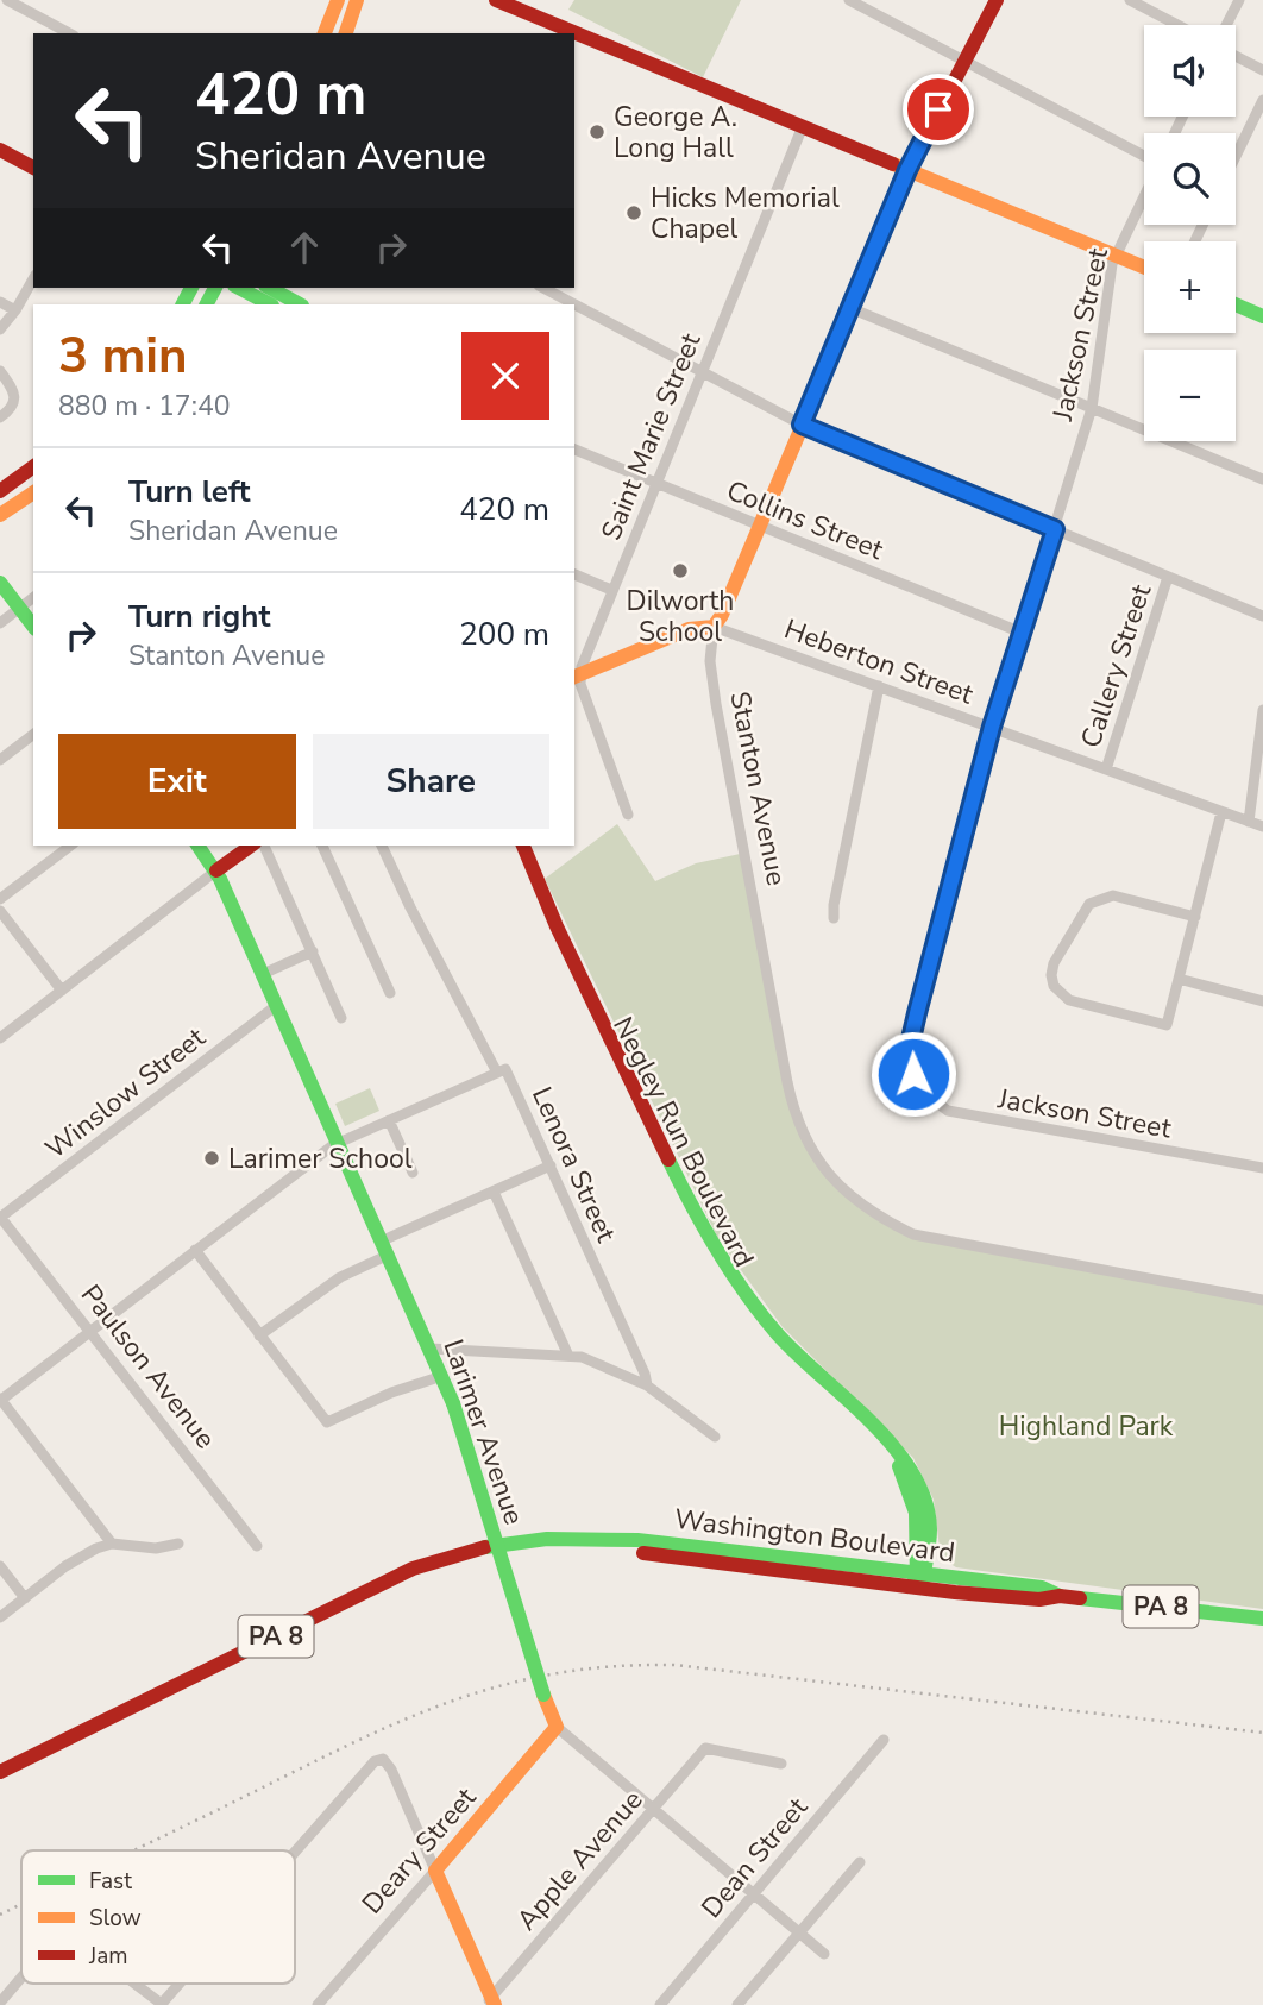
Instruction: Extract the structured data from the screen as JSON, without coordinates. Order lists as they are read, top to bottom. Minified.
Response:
{"streets":{"main road":["Stanton Avenue","Negley Run Boulevard","Larimer Avenue","Washington Boulevard","PA 8","Deary Street"],"street":["Jackson Street","Saint Marie Street","Collins Street","Heberton Street","Callery Street","Winslow Street","Lenora Street","Paulson Avenue","Dean Street","Apple Avenue"]},"crossings":[["Jackson Street","Collins Street"],["Jackson Street","Heberton Street"],["Saint Marie Street","Collins Street"],["Collins Street","Stanton Avenue"],["Heberton Street","Callery Street"],["Heberton Street","Stanton Avenue"],["Winslow Street","Paulson Avenue"],["Winslow Street","Larimer Avenue"],["Negley Run Boulevard","Washington Boulevard"],["Larimer Avenue","Deary Street"],["Larimer Avenue","Dean Street"],["Larimer Avenue","Apple Avenue"]],"parks":["Highland Park"],"places":["George A. Long Hall","Hicks Memorial Chapel","Dilworth School","Larimer School"],"legend":["Fast","Slow","Jam"],"page":{"map_buttons":["+","−"],"turn":["420 m","Sheridan Avenue"],"heading":["3 min","880 m · 17:40"],"list":[{"name":"Turn left","note":"Sheridan Avenue","value":"420 m"},{"name":"Turn right","note":"Stanton Avenue","value":"200 m"}],"buttons":["Exit","Share"]}}
